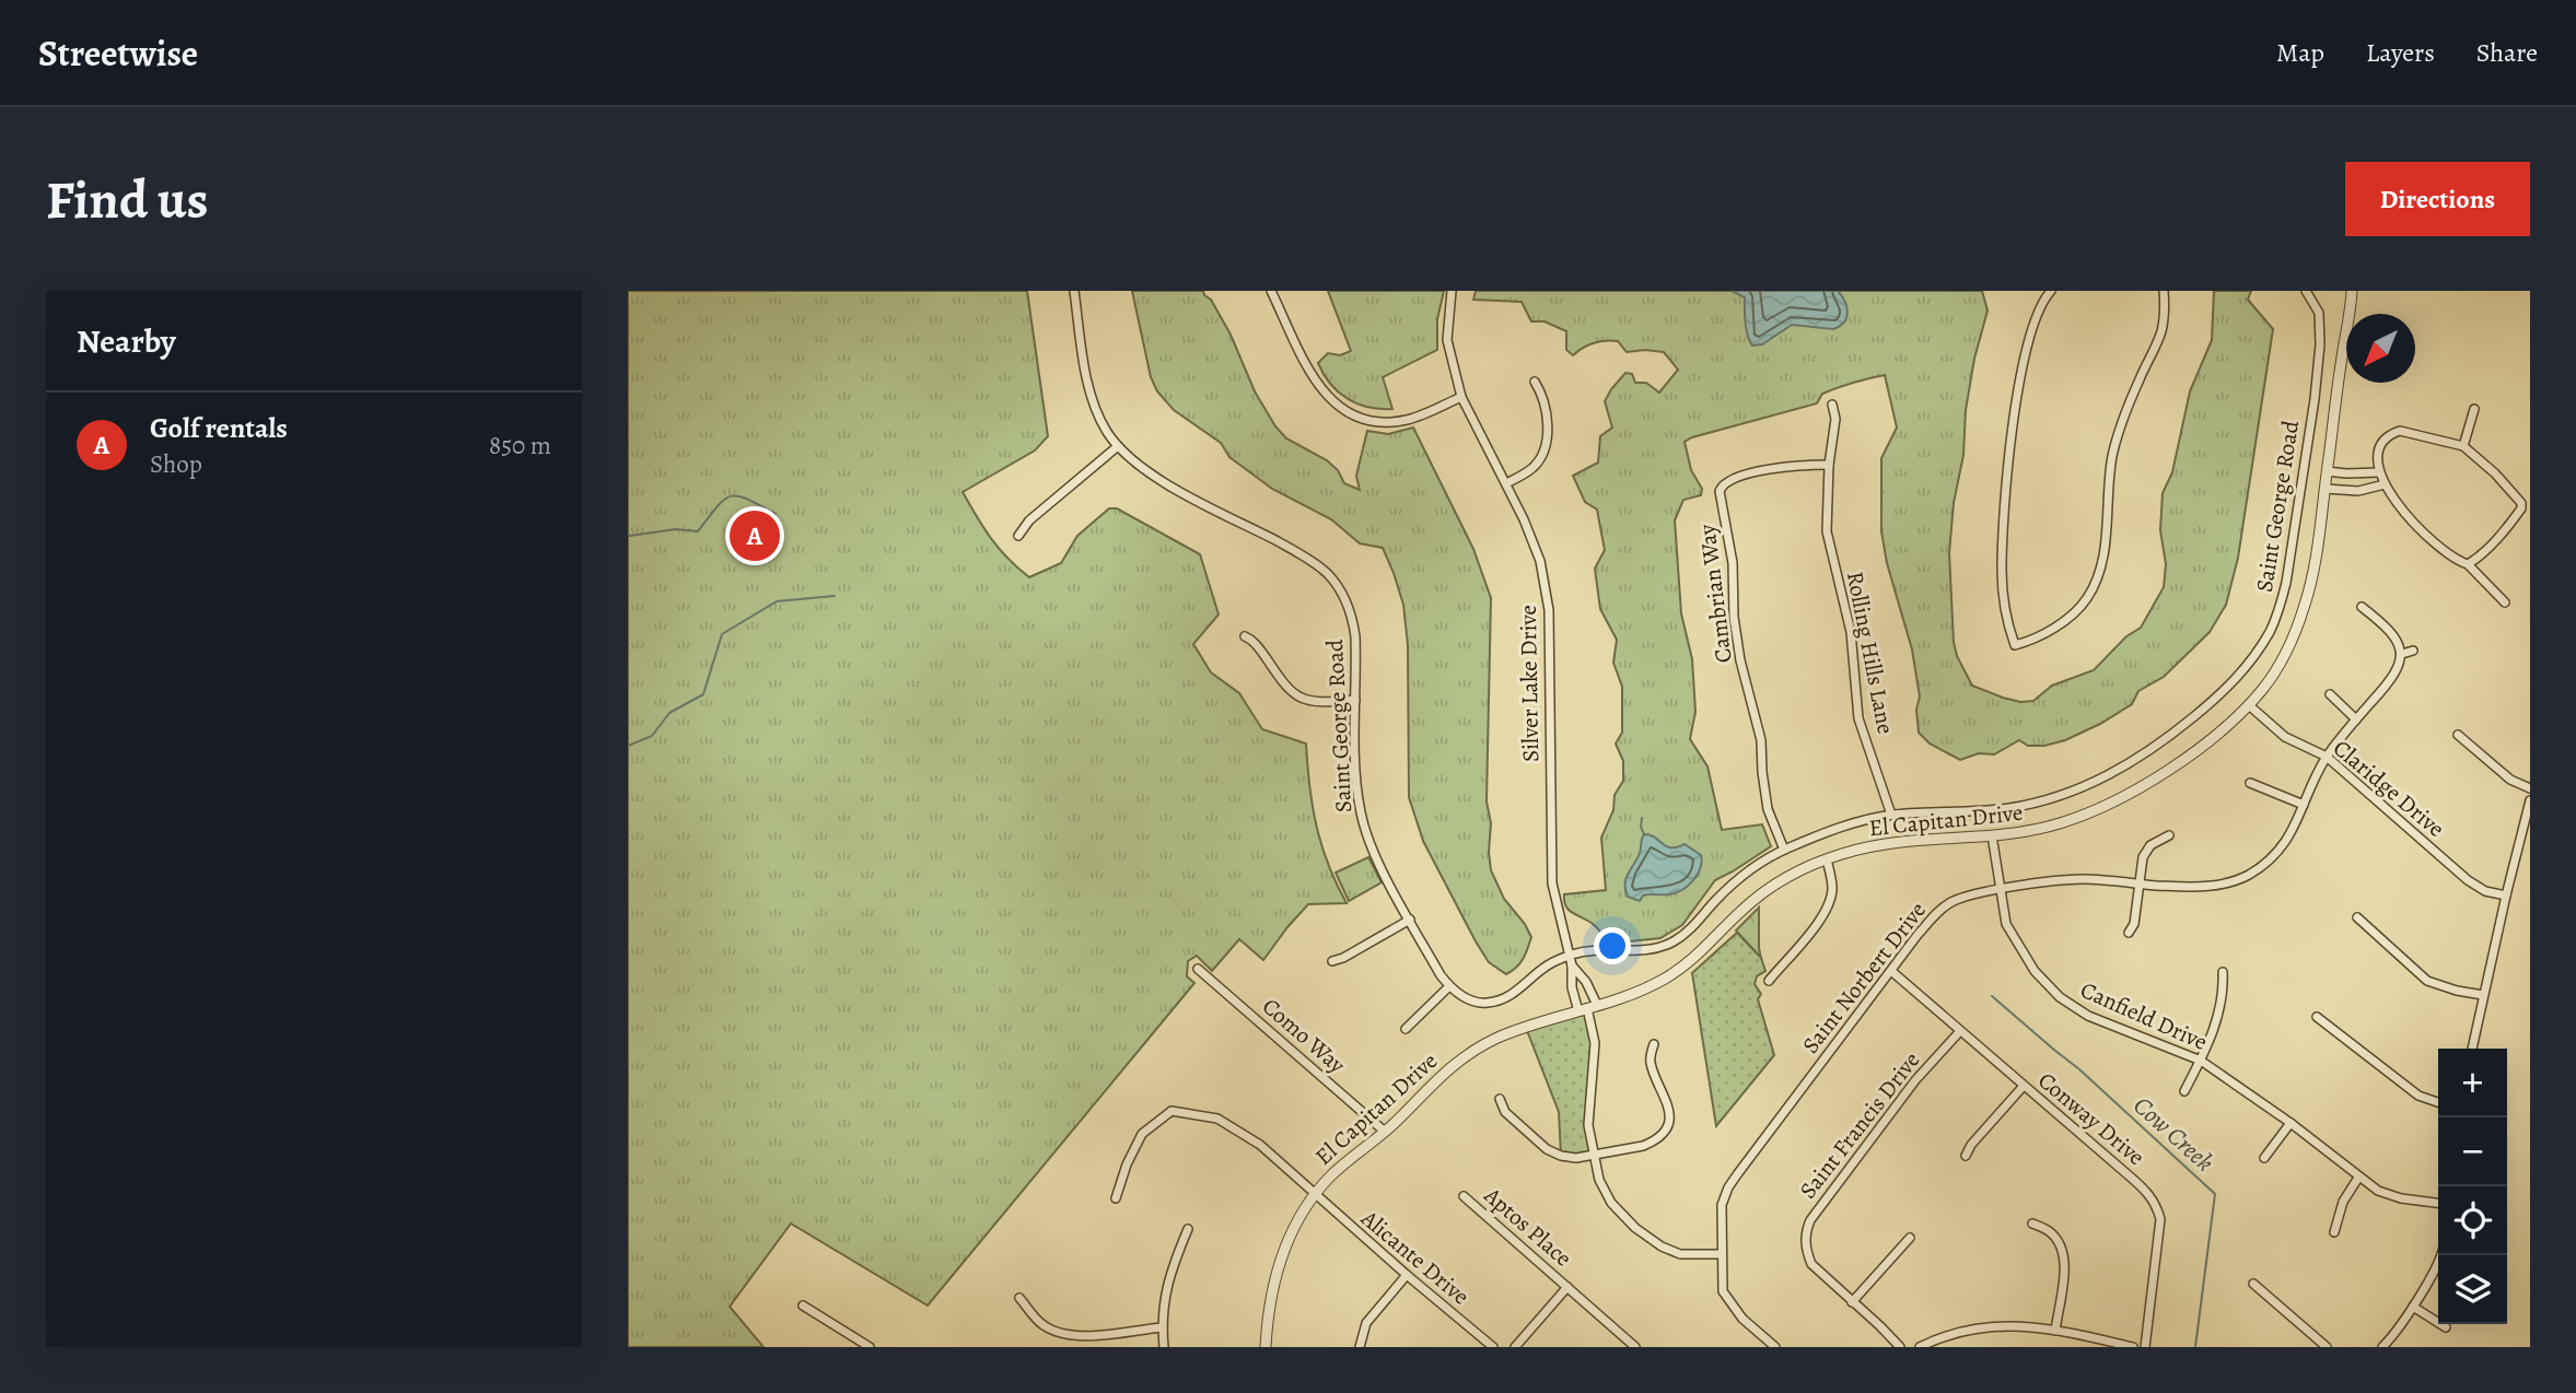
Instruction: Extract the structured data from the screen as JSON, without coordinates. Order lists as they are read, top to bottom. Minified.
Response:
{"streets":{"street":["Saint George Road","Cambrian Way","Rolling Hills Lane","Silver Lake Drive","Claridge Drive","El Capitan Drive","Saint Norbert Drive","Canfield Drive","Como Way","Conway Drive","Saint Francis Drive","Aptos Place","Alicante Drive"]},"crossings":[["Saint George Road","Cambrian Way"],["Saint George Road","Rolling Hills Lane"],["Saint George Road","Silver Lake Drive"],["Cambrian Way","Rolling Hills Lane"],["Claridge Drive","El Capitan Drive"],["Claridge Drive","Saint Norbert Drive"],["El Capitan Drive","Canfield Drive"],["El Capitan Drive","Como Way"],["El Capitan Drive","Alicante Drive"],["Saint Norbert Drive","Canfield Drive"],["Saint Norbert Drive","Conway Drive"],["Conway Drive","Saint Francis Drive"]],"water":["Cow Creek"],"north":"bottom left","page":{"header":"Streetwise","nav":["Map","Layers","Share"],"buttons":"Directions","title":"Find us","heading":"Nearby","list":[{"mark":"A","name":"Golf rentals","note":"Shop","value":"850 m"}],"pins":"A","map_buttons":["+","−"]}}
